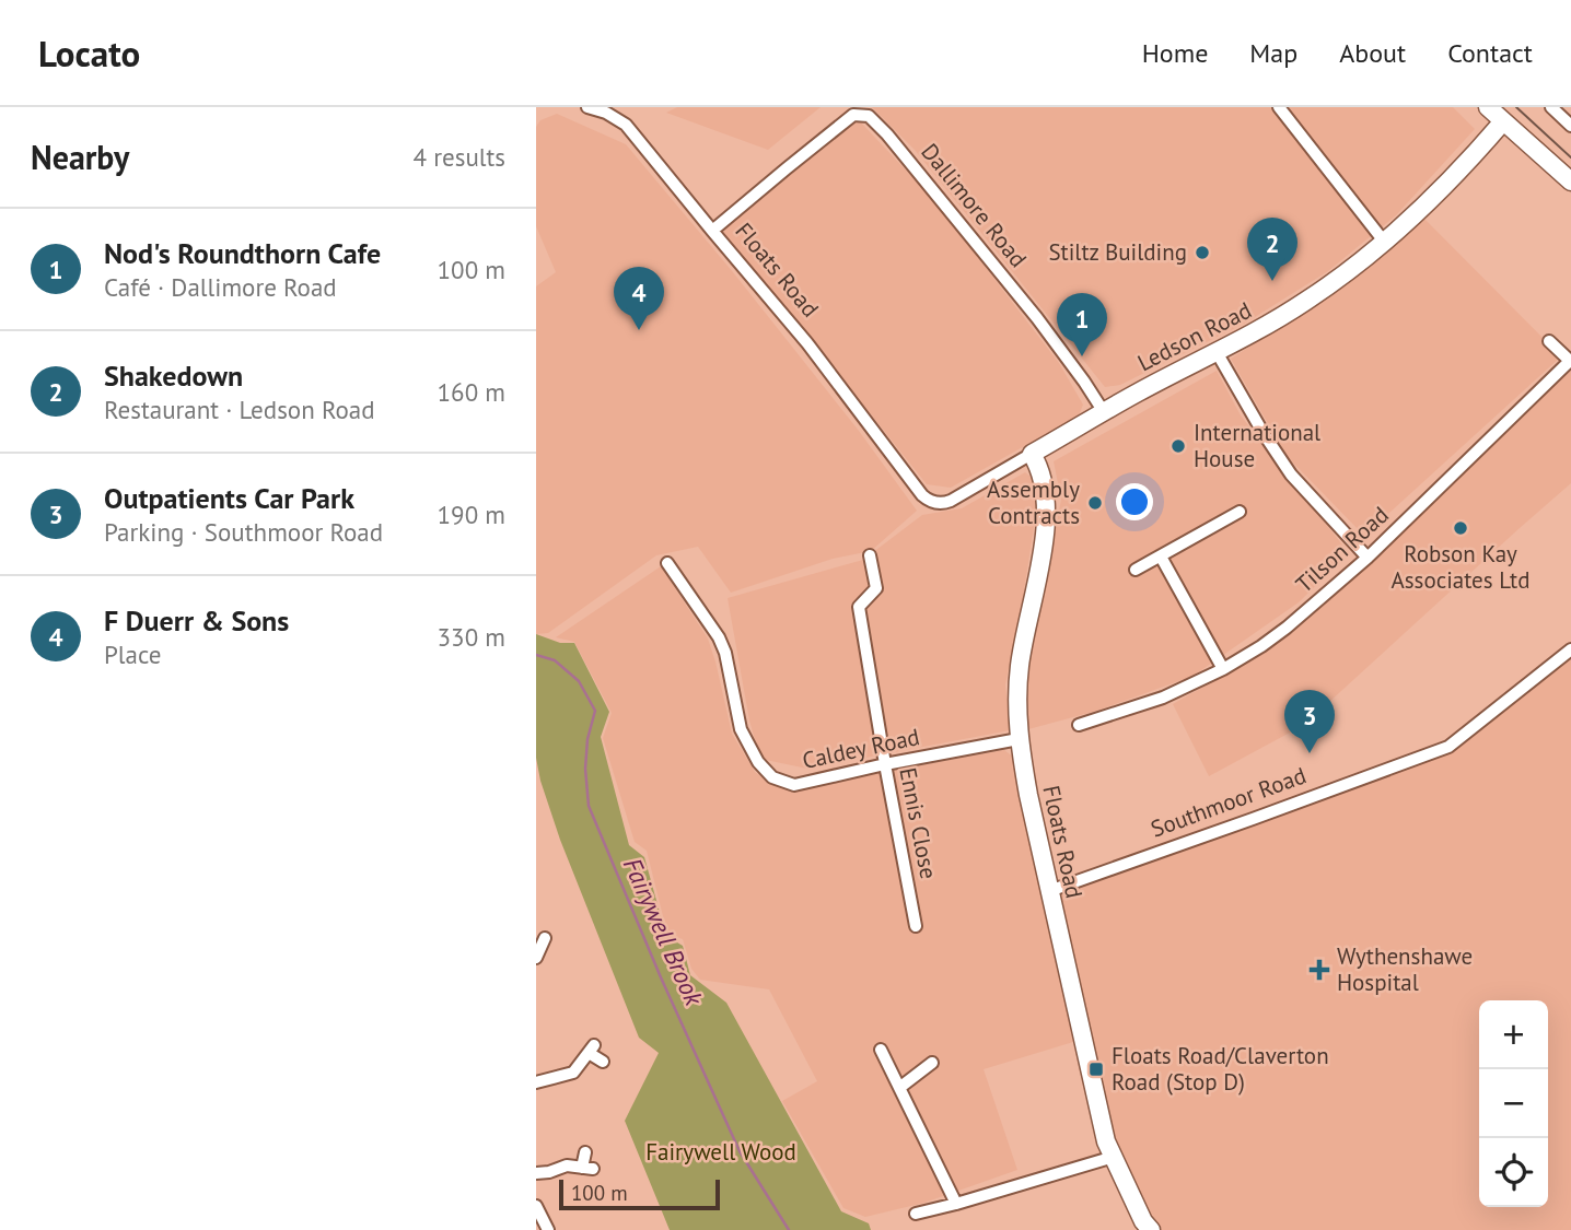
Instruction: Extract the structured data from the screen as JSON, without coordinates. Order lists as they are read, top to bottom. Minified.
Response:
{"streets":{"street":["Dallimore Road","Floats Road","Ledson Road","Tilson Road","Caldey Road","Southmoor Road","Ennis Close"]},"crossings":[["Dallimore Road","Floats Road"],["Dallimore Road","Ledson Road"],["Floats Road","Ledson Road"],["Floats Road","Caldey Road"],["Floats Road","Southmoor Road"],["Caldey Road","Ennis Close"]],"water":["Fairywell Brook"],"parks":["Fairywell Wood"],"places":{"other":["Stiltz Building","International House","Assembly Contracts","Robson Kay Associates Ltd"],"health":["Wythenshawe Hospital"],"transit":["Floats Road/Claverton Road (Stop D)"]},"scale_bar":"100 m","page":{"header":"Locato","nav":["Home","Map","About","Contact"],"heading":["Nearby","4 results"],"list":[{"mark":"1","name":"Nod's Roundthorn Cafe","note":"Café · Dallimore Road","value":"100 m"},{"mark":"2","name":"Shakedown","note":"Restaurant · Ledson Road","value":"160 m"},{"mark":"3","name":"Outpatients Car Park","note":"Parking · Southmoor Road","value":"190 m"},{"mark":"4","name":"F Duerr & Sons","note":"Place","value":"330 m"}],"pins":["2","4","1","3"],"map_buttons":["+","−"],"scale":"100 m"}}
